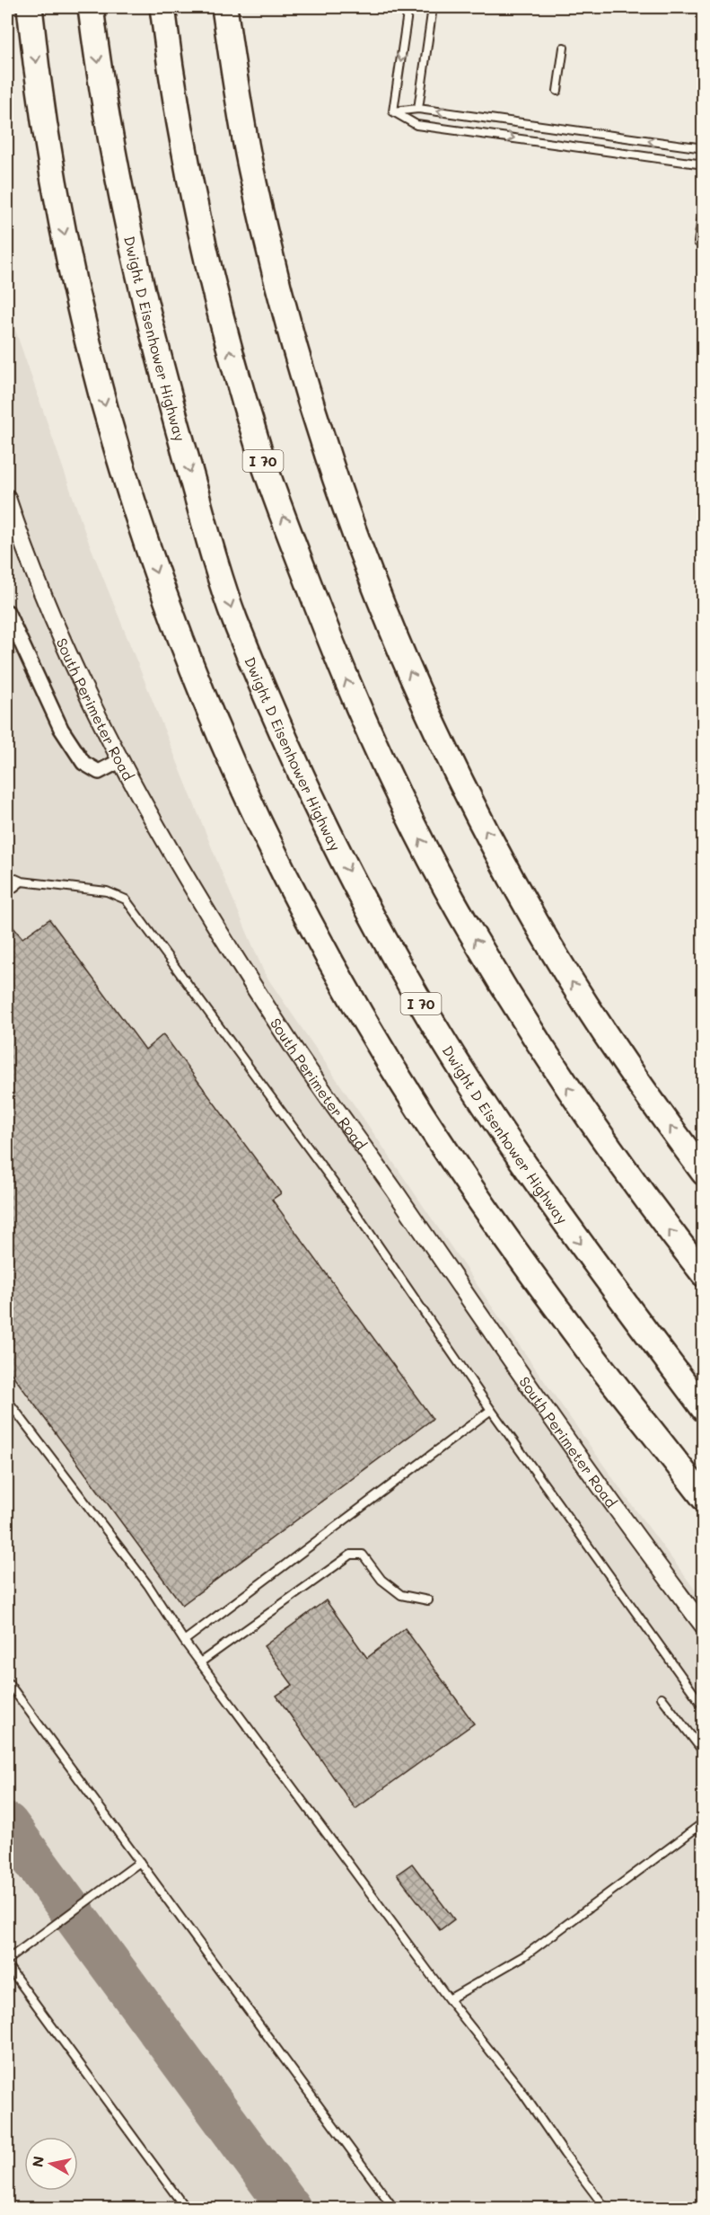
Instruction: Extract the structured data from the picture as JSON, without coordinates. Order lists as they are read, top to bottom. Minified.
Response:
{"streets":{"highway":["Dwight D Eisenhower Highway","I 70"],"street":["South Perimeter Road"]},"north":"left"}
